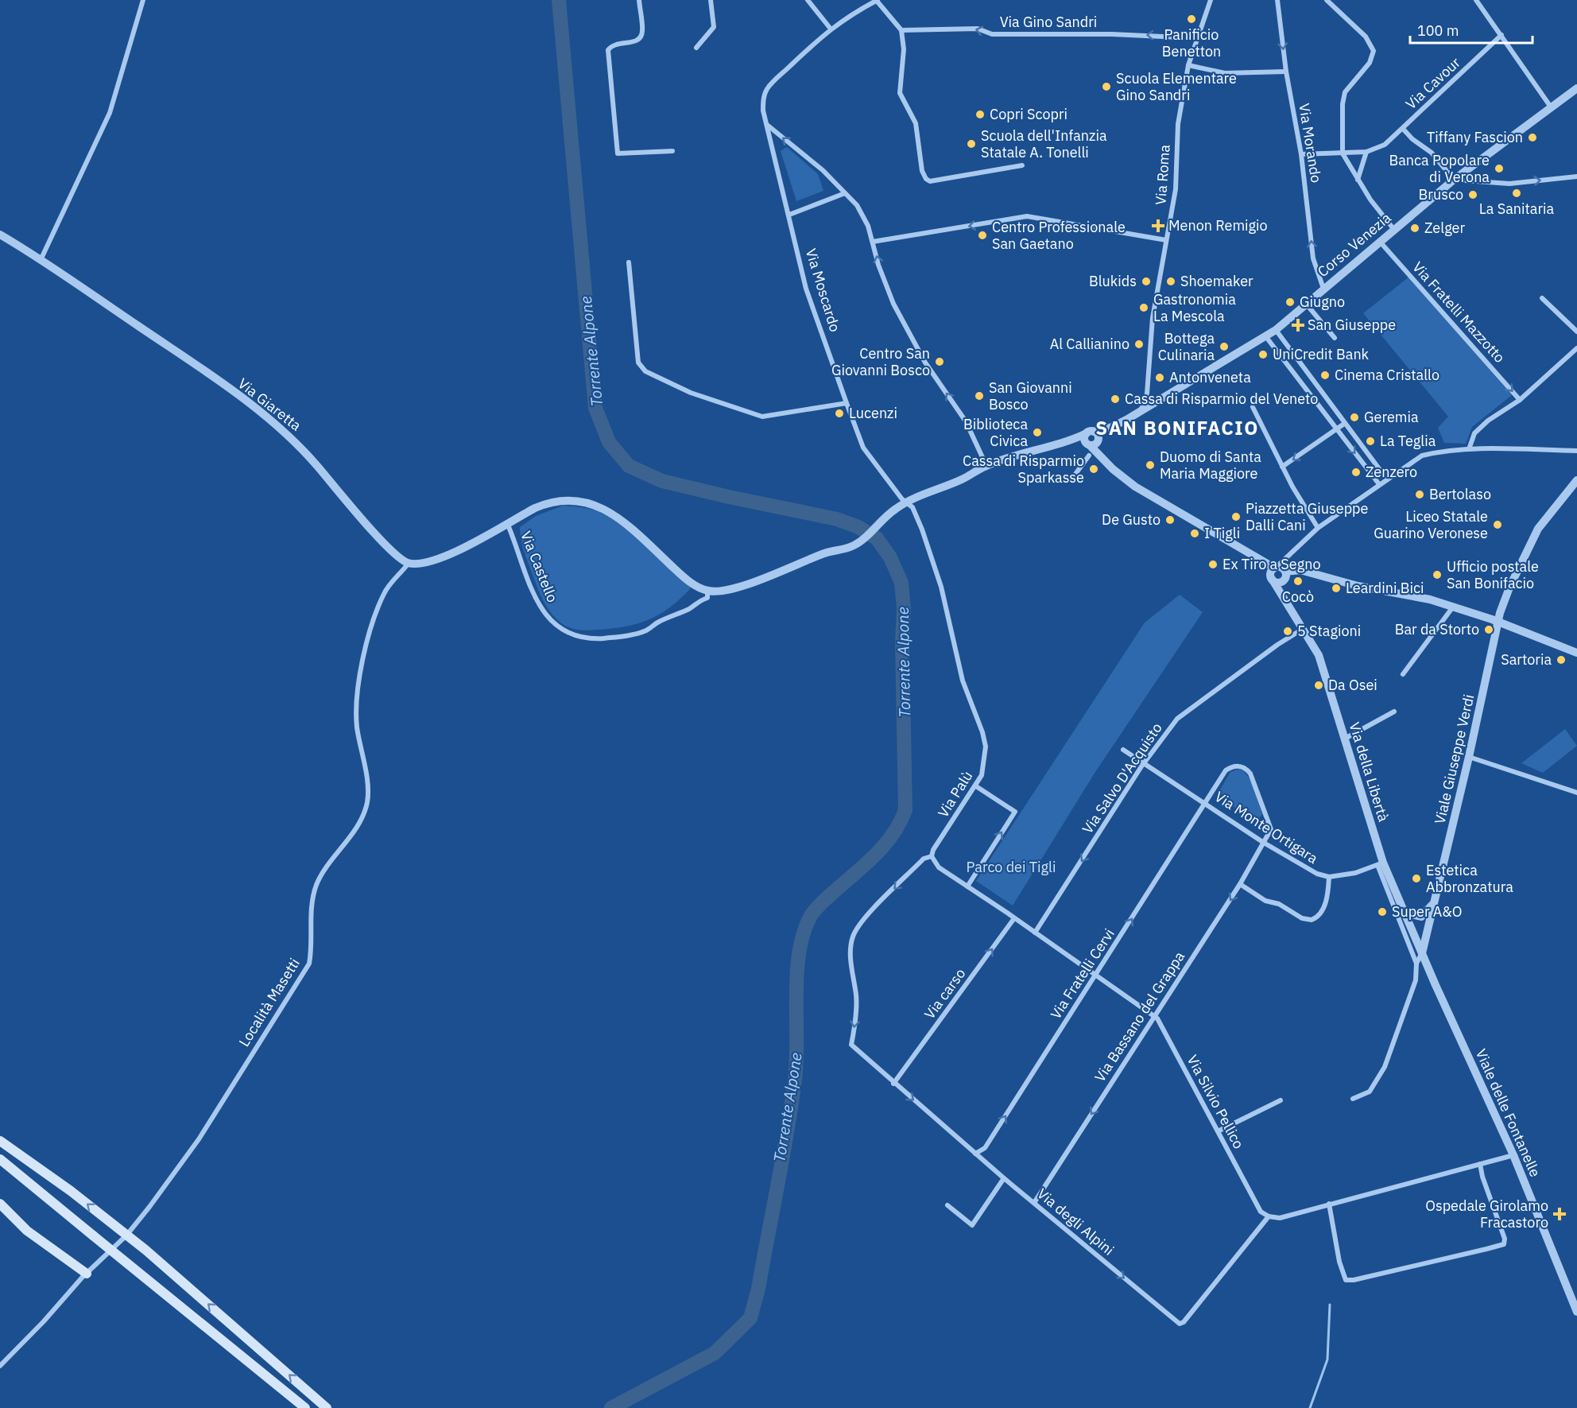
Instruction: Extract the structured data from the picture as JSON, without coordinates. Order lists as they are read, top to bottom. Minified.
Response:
{"streets":{"street":["Via Gino Sandri","Via Cavour","Via Morando","Via Roma","Corso Venezia","Via Moscardo","Via Fratelli Mazzotto","Via Giaretta","Via Castello","Viale Giuseppe Verdi","Via della Libertà","Via Salvo D'Acquisto","Via Palù","Via Monte Ortigara","Via Fratelli Cervi","Via carso","Località Masetti","Via Bassano del Grappa","Via Silvio Pellico","Viale delle Fontanelle","Via degli Alpini"]},"crossings":[["Via Gino Sandri","Via Roma"],["Via Morando","Corso Venezia"],["Via Roma","Corso Venezia"],["Corso Venezia","Via Fratelli Mazzotto"],["Via Moscardo","Via Palù"],["Via Giaretta","Località Masetti"],["Viale Giuseppe Verdi","Via della Libertà"],["Viale Giuseppe Verdi","Viale delle Fontanelle"],["Via della Libertà","Via Salvo D'Acquisto"],["Via della Libertà","Via Monte Ortigara"],["Via della Libertà","Viale delle Fontanelle"],["Via Salvo D'Acquisto","Via Monte Ortigara"],["Via Salvo D'Acquisto","Via Silvio Pellico"],["Via Palù","Via Silvio Pellico"],["Via Palù","Via degli Alpini"],["Via Monte Ortigara","Via Fratelli Cervi"],["Via Monte Ortigara","Via Bassano del Grappa"],["Via Fratelli Cervi","Via Bassano del Grappa"],["Via Fratelli Cervi","Via Silvio Pellico"],["Via Fratelli Cervi","Via degli Alpini"],["Via carso","Via Silvio Pellico"],["Via carso","Via degli Alpini"],["Via Bassano del Grappa","Via Silvio Pellico"],["Via Bassano del Grappa","Via degli Alpini"],["Via Silvio Pellico","Via degli Alpini"]],"one_way":["Via Gino Sandri","Via Fratelli Mazzotto","Via Salvo D'Acquisto","Via Fratelli Cervi","Via carso","Via Bassano del Grappa"],"districts":["SAN BONIFACIO"],"water":["Torrente Alpone"],"parks":["Parco dei Tigli"],"places":{"other":["Panificio Benetton","Scuola Elementare Gino Sandri","Copri Scopri","Tiffany Fascion","Scuola dell'Infanzia Statale A. Tonelli","Banca Popolare di Verona","La Sanitaria","Brusco","Zelger","Centro Professionale San Gaetano","Blukids","Shoemaker","Giugno","Gastronomia La Mescola","Al Callianino","Bottega Culinaria","UniCredit Bank","Centro San Giovanni Bosco","Cinema Cristallo","Antonveneta","San Giovanni Bosco","Cassa di Risparmio del Veneto","Lucenzi","Geremia","Biblioteca Civica","La Teglia","Duomo di Santa Maria Maggiore","Cassa di Risparmio Sparkasse","Zenzero","Bertolaso","Piazzetta Giuseppe Dalli Cani","De Gusto","Liceo Statale Guarino Veronese","I Tigli","Ex Tiro a Segno","Ufficio postale San Bonifacio","Cocò","Leardini Bici","Bar da Storto","5 Stagioni","Sartoria","Da Osei","Estetica Abbronzatura","Super A&O"],"health":["Menon Remigio","San Giuseppe","Ospedale Girolamo Fracastoro"]},"scale_bar":"100 m"}
